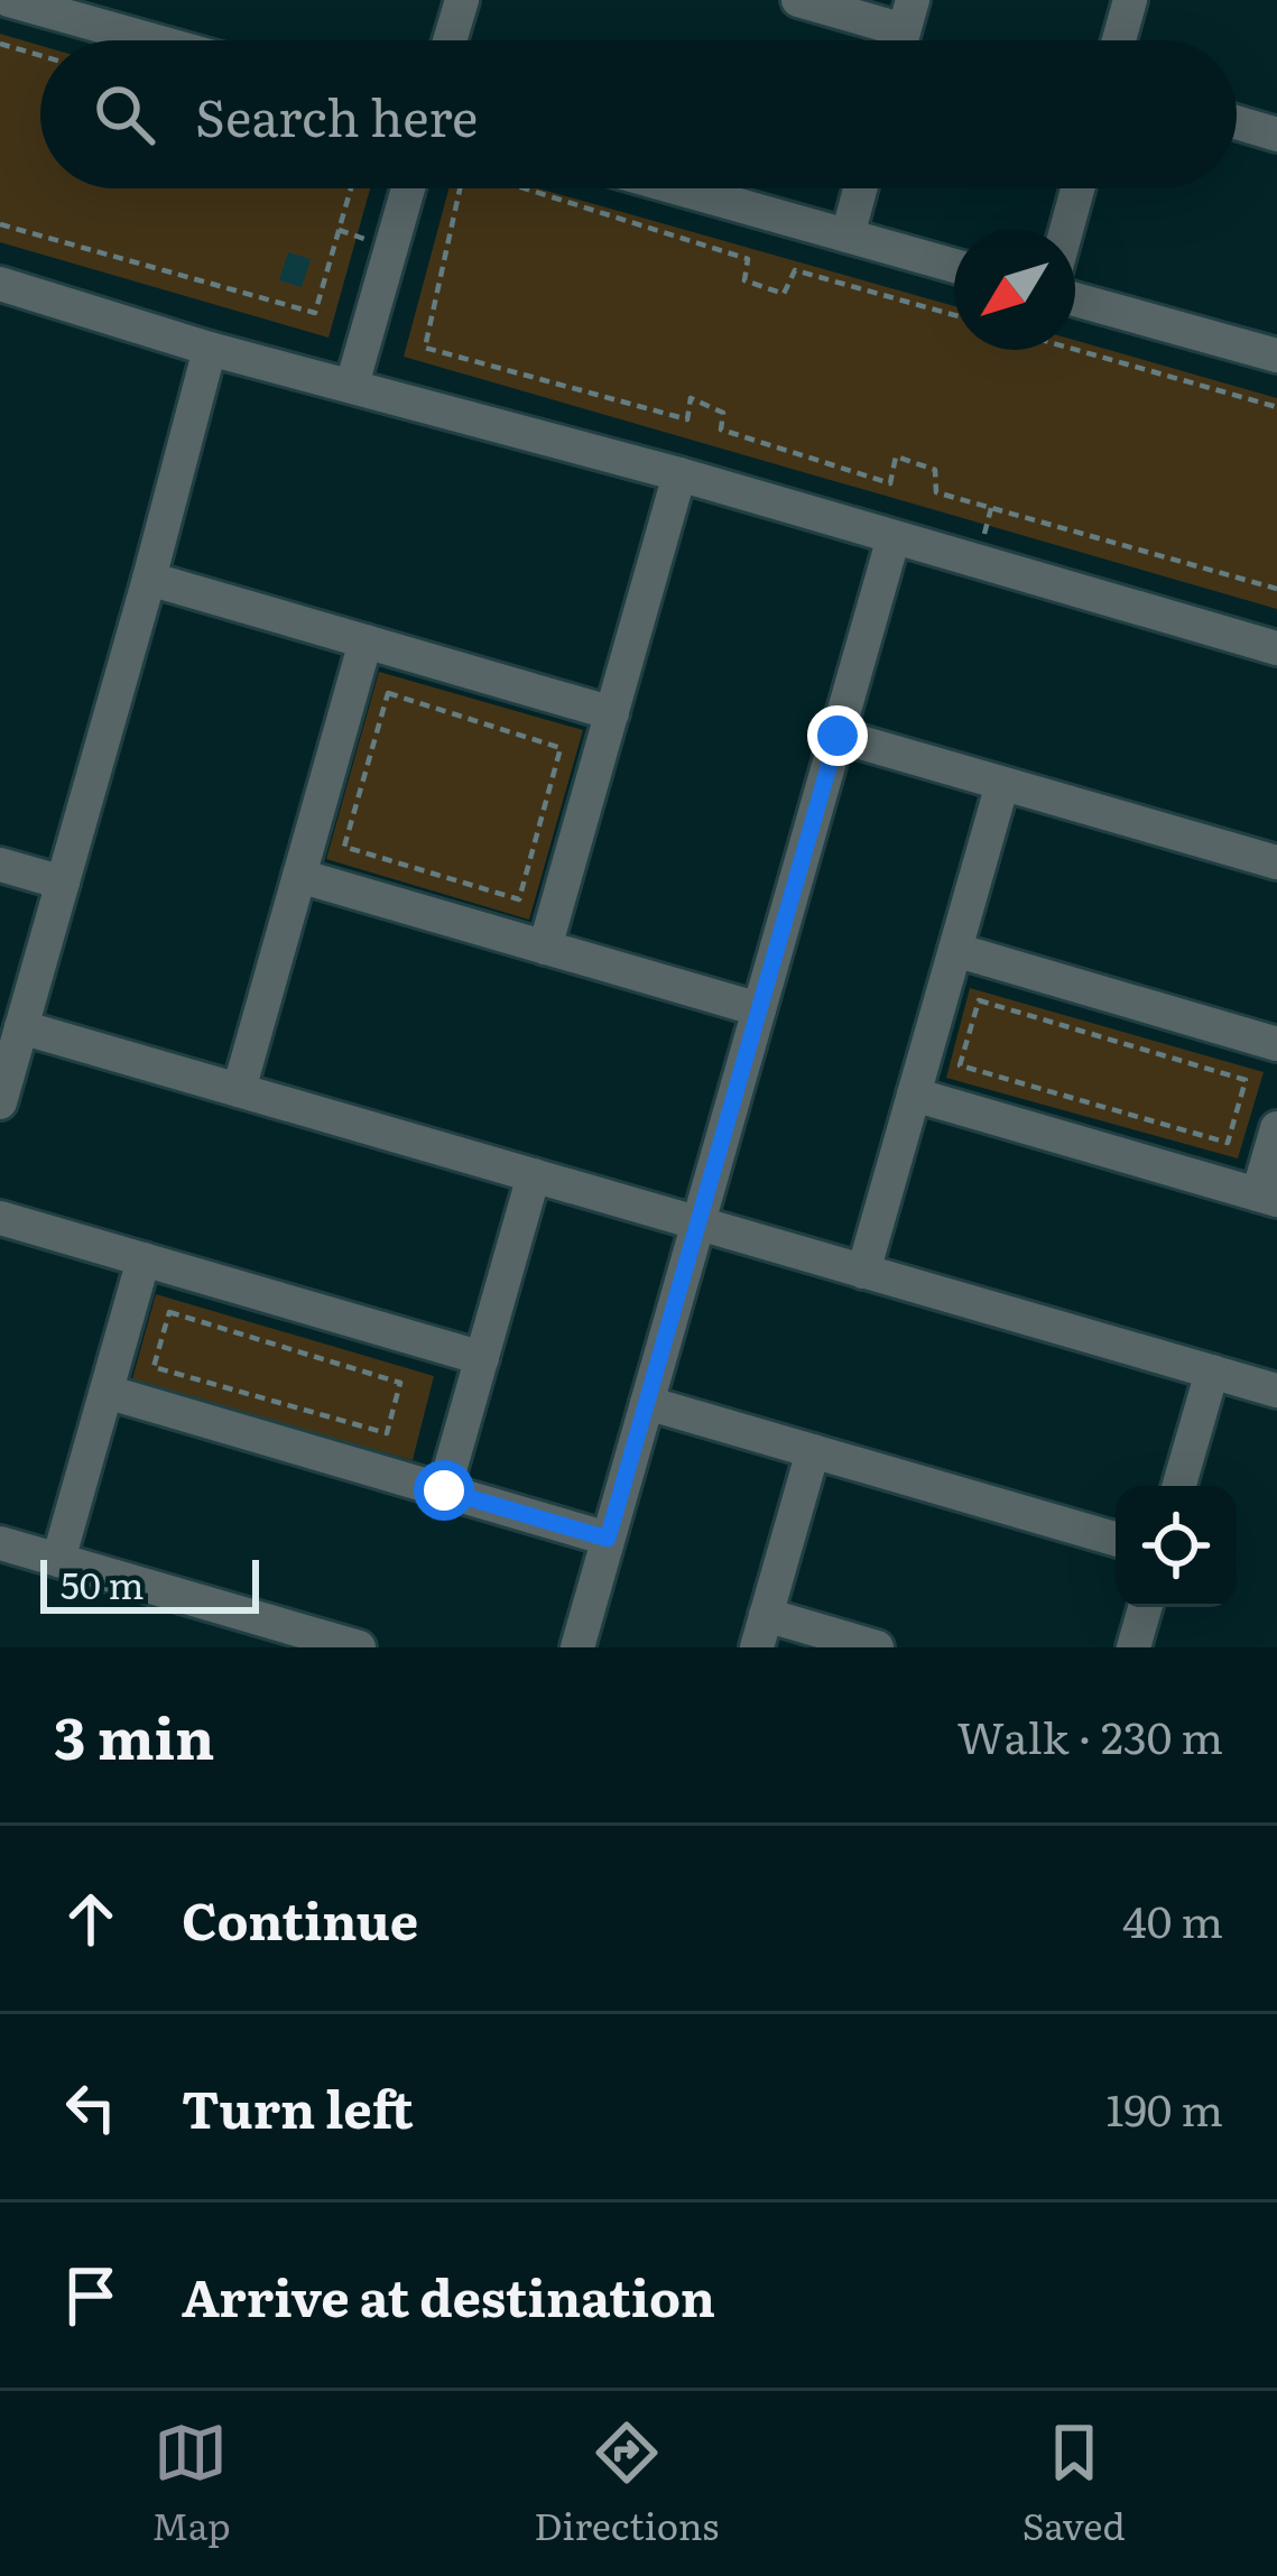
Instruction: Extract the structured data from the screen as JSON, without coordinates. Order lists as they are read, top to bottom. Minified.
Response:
{"scale_bar":"50 m","north":"bottom left","page":{"search":"Search here","scale":"50 m","heading":["3 min","Walk · 230 m"],"list":[["Continue","40 m"],["Turn left","190 m"],"Arrive at destination"],"nav":["Map","Directions","Saved"]}}
